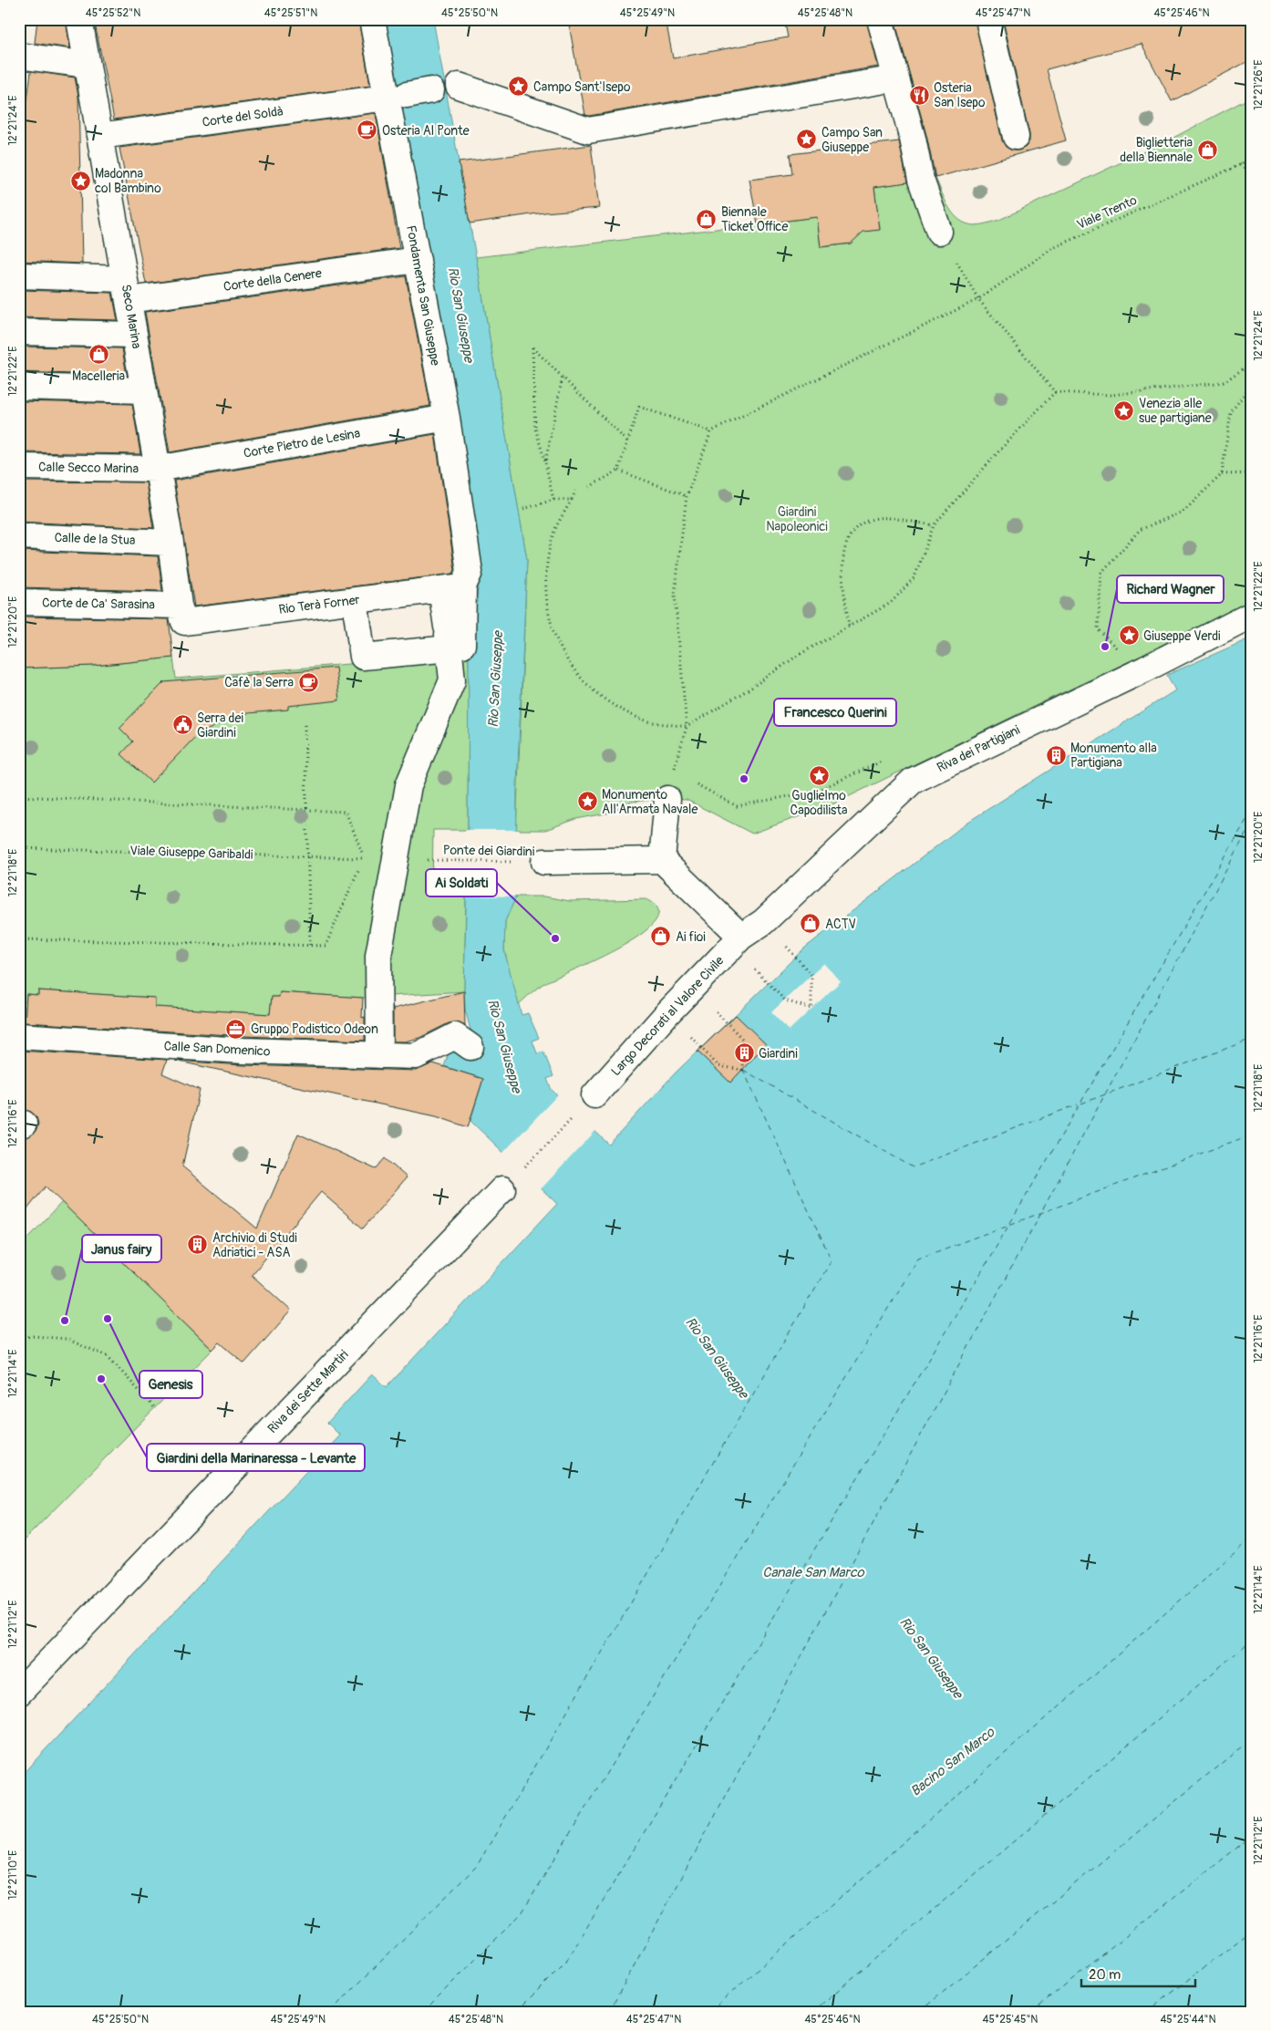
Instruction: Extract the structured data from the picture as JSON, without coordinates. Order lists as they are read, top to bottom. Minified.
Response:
{"streets":{"street":["Corte del Soldà","Corte della Cenere","Fondamenta San Giuseppe","Seco Marina","Corte Pietro de Lesina","Calle Secco Marina","Calle de la Stua","Corte de Ca' Sarasina","Rio Terà Forner","Riva dei Partigiani","Largo Decorati al Valore Civile","Calle San Domenico","Riva dei Sette Martiri"],"path":["Viale Trento","Ponte dei Giardini","Viale Giuseppe Garibaldi"]},"crossings":[["Corte del Soldà","Fondamenta San Giuseppe"],["Corte del Soldà","Seco Marina"],["Corte della Cenere","Fondamenta San Giuseppe"],["Corte della Cenere","Seco Marina"],["Fondamenta San Giuseppe","Corte Pietro de Lesina"],["Fondamenta San Giuseppe","Rio Terà Forner"],["Fondamenta San Giuseppe","Calle San Domenico"],["Seco Marina","Corte Pietro de Lesina"],["Seco Marina","Calle Secco Marina"],["Seco Marina","Calle de la Stua"],["Seco Marina","Corte de Ca' Sarasina"],["Seco Marina","Rio Terà Forner"],["Corte Pietro de Lesina","Calle Secco Marina"],["Corte de Ca' Sarasina","Rio Terà Forner"],["Riva dei Partigiani","Largo Decorati al Valore Civile"]],"water":["Rio San Giuseppe","Canale San Marco","Bacino San Marco"],"parks":["Giardini Napoleonici"],"places":{"place":["Campo Sant'Isepo","Campo San Giuseppe","Madonna col Bambino","Venezia alle sue partigiane","Giuseppe Verdi","Guglielmo Capodilista","Monumento All'Armata Navale"],"restaurant":["Osteria San Isepo"],"cafe":["Osteria Al Ponte","Cafè la Serra"],"shop":["Biglietteria della Biennale","Biennale Ticket Office","Macelleria","ACTV","Ai fioi"],"other":["Richard Wagner","Francesco Querini","Ai Soldati","Genesis","Janus fairy","Giardini della Marinaressa - Levante"],"public building":["Serra dei Giardini"],"building":["Monumento alla Partigiana","Giardini","Archivio di Studi Adriatici - ASA"],"office":["Gruppo Podistico Odeon"]},"scale_bar":"20 m","coordinates":["45°25'52\"N","45°25'51\"N","45°25'50\"N","45°25'49\"N","45°25'48\"N","45°25'47\"N","45°25'46\"N","12°21'26\"E","12°21'24\"E","12°21'22\"E","12°21'20\"E","12°21'18\"E","12°21'16\"E","12°21'14\"E","12°21'12\"E","12°21'10\"E","45°25'45\"N","45°25'44\"N"]}
